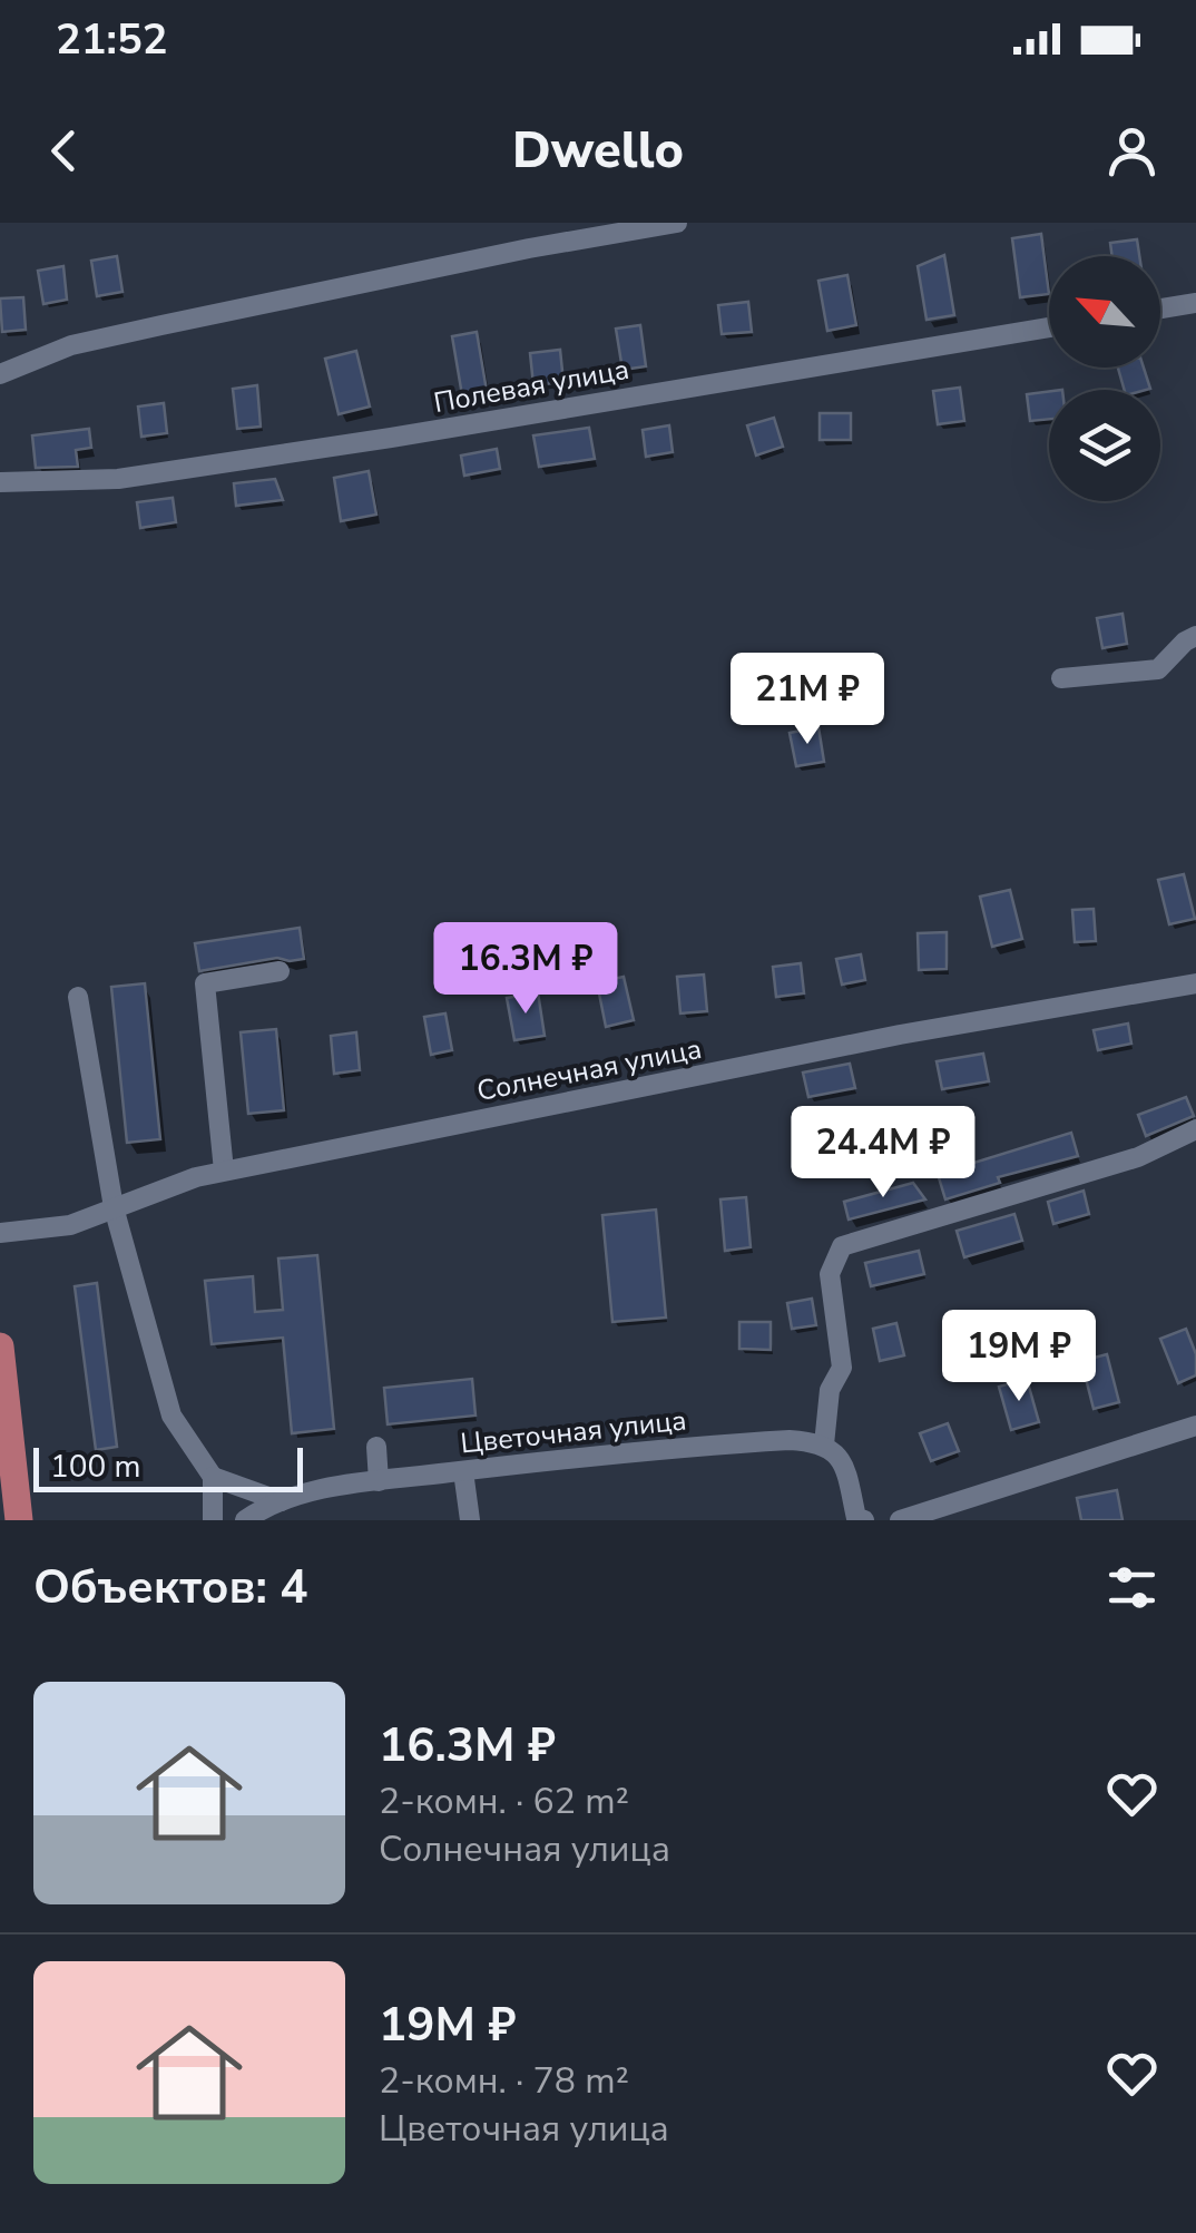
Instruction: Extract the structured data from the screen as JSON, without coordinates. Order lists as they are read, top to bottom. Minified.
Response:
{"streets":{"street":["Полевая улица","Солнечная улица","Цветочная улица"]},"scale_bar":"100 m","north":"top left","page":{"status":"21:52","header":"Dwello","price":["21M ₽","16.3M ₽","24.4M ₽","19M ₽"],"scale":"100 m","heading":"Объектов: 4","list":[{"name":"16.3M ₽","note":"2-комн. · 62 m² · Солнечная улица"},{"name":"19M ₽","note":"2-комн. · 78 m² · Цветочная улица"}]}}
